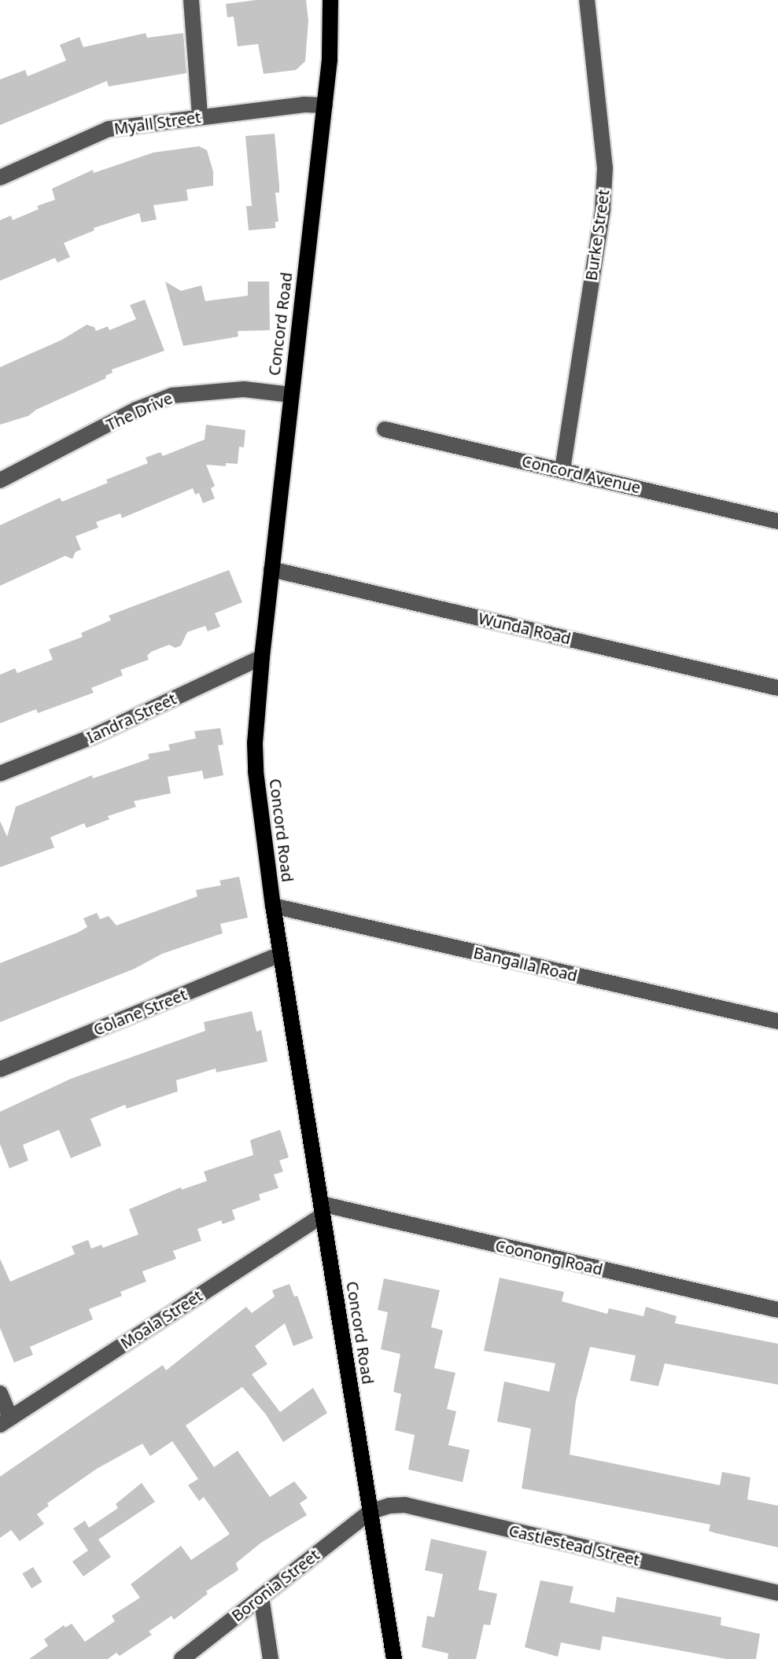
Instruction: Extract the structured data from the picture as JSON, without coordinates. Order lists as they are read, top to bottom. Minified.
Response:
{"streets":{"main road":["Concord Road"],"street":["Myall Street","Burke Street","The Drive","Concord Avenue","Wunda Road","Iandra Street","Bangalla Road","Colane Street","Coonong Road","Moala Street","Castlestead Street","Boronia Street"]},"crossings":[["Myall Street","Concord Road"],["Burke Street","Concord Avenue"],["Concord Road","The Drive"],["Concord Road","Wunda Road"],["Concord Road","Iandra Street"],["Concord Road","Bangalla Road"],["Concord Road","Colane Street"],["Concord Road","Coonong Road"],["Concord Road","Moala Street"],["Concord Road","Castlestead Street"],["Concord Road","Boronia Street"],["Coonong Road","Moala Street"],["Castlestead Street","Boronia Street"]]}
